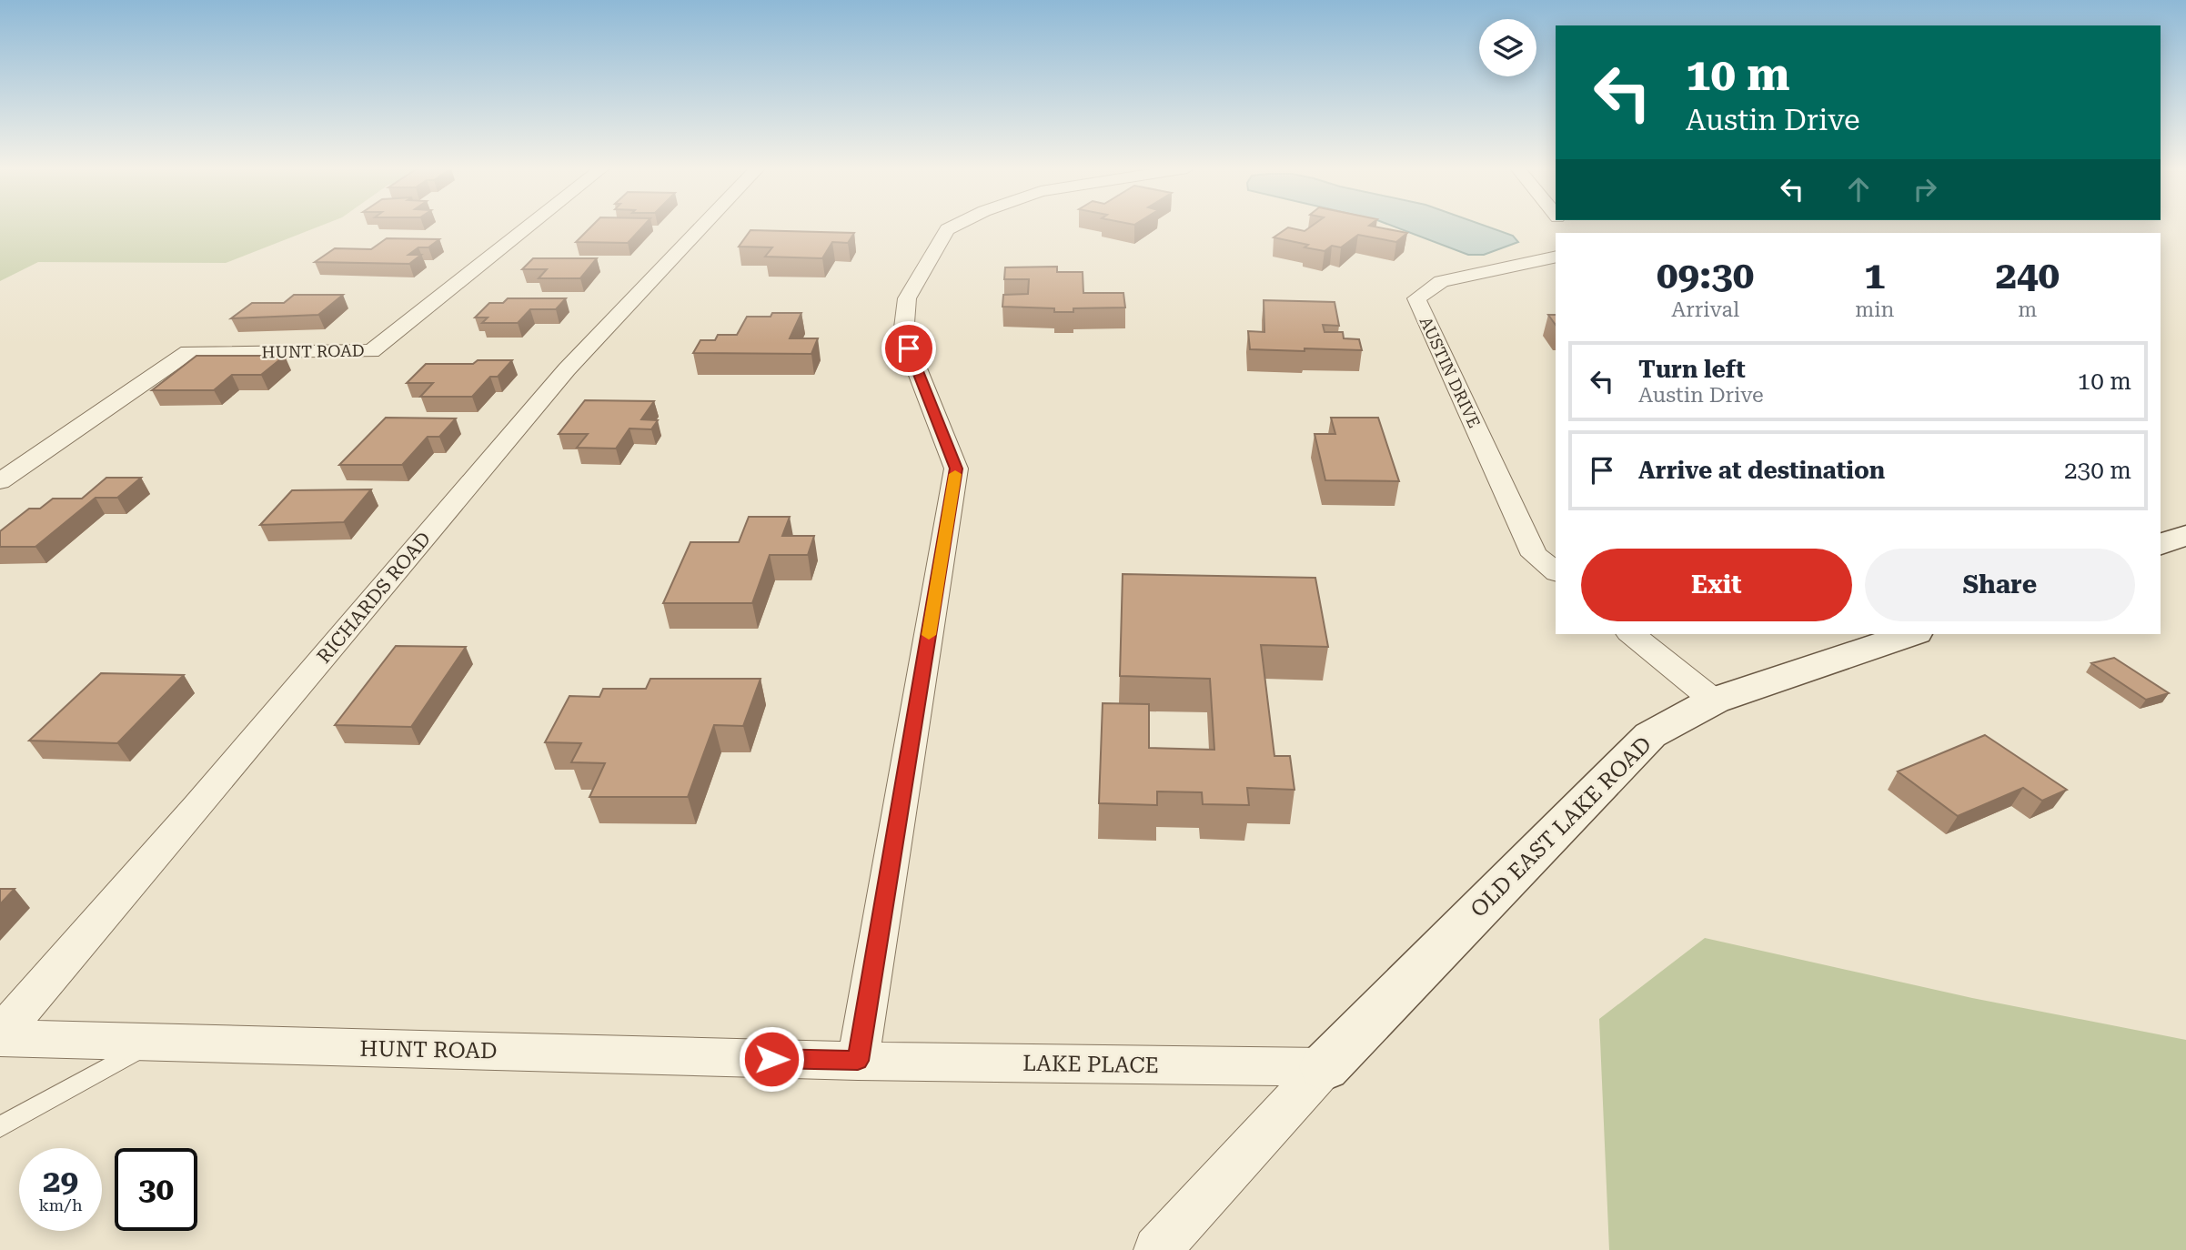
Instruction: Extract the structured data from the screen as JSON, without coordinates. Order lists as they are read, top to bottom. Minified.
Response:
{"streets":{"street":["HUNT ROAD","AUSTIN DRIVE","RICHARDS ROAD","OLD EAST LAKE ROAD","LAKE PLACE"]},"crossings":[["HUNT ROAD","RICHARDS ROAD"],["HUNT ROAD","LAKE PLACE"],["OLD EAST LAKE ROAD","LAKE PLACE"]],"page":{"turn":["10 m","Austin Drive"],"eta":["09:30","Arrival","1","min","240","m"],"list":[{"name":"Turn left","note":"Austin Drive","value":"10 m"},{"name":"Arrive at destination","value":"230 m"}],"buttons":["Exit","Share"],"speed":"29 km/h","limit":"30"}}
